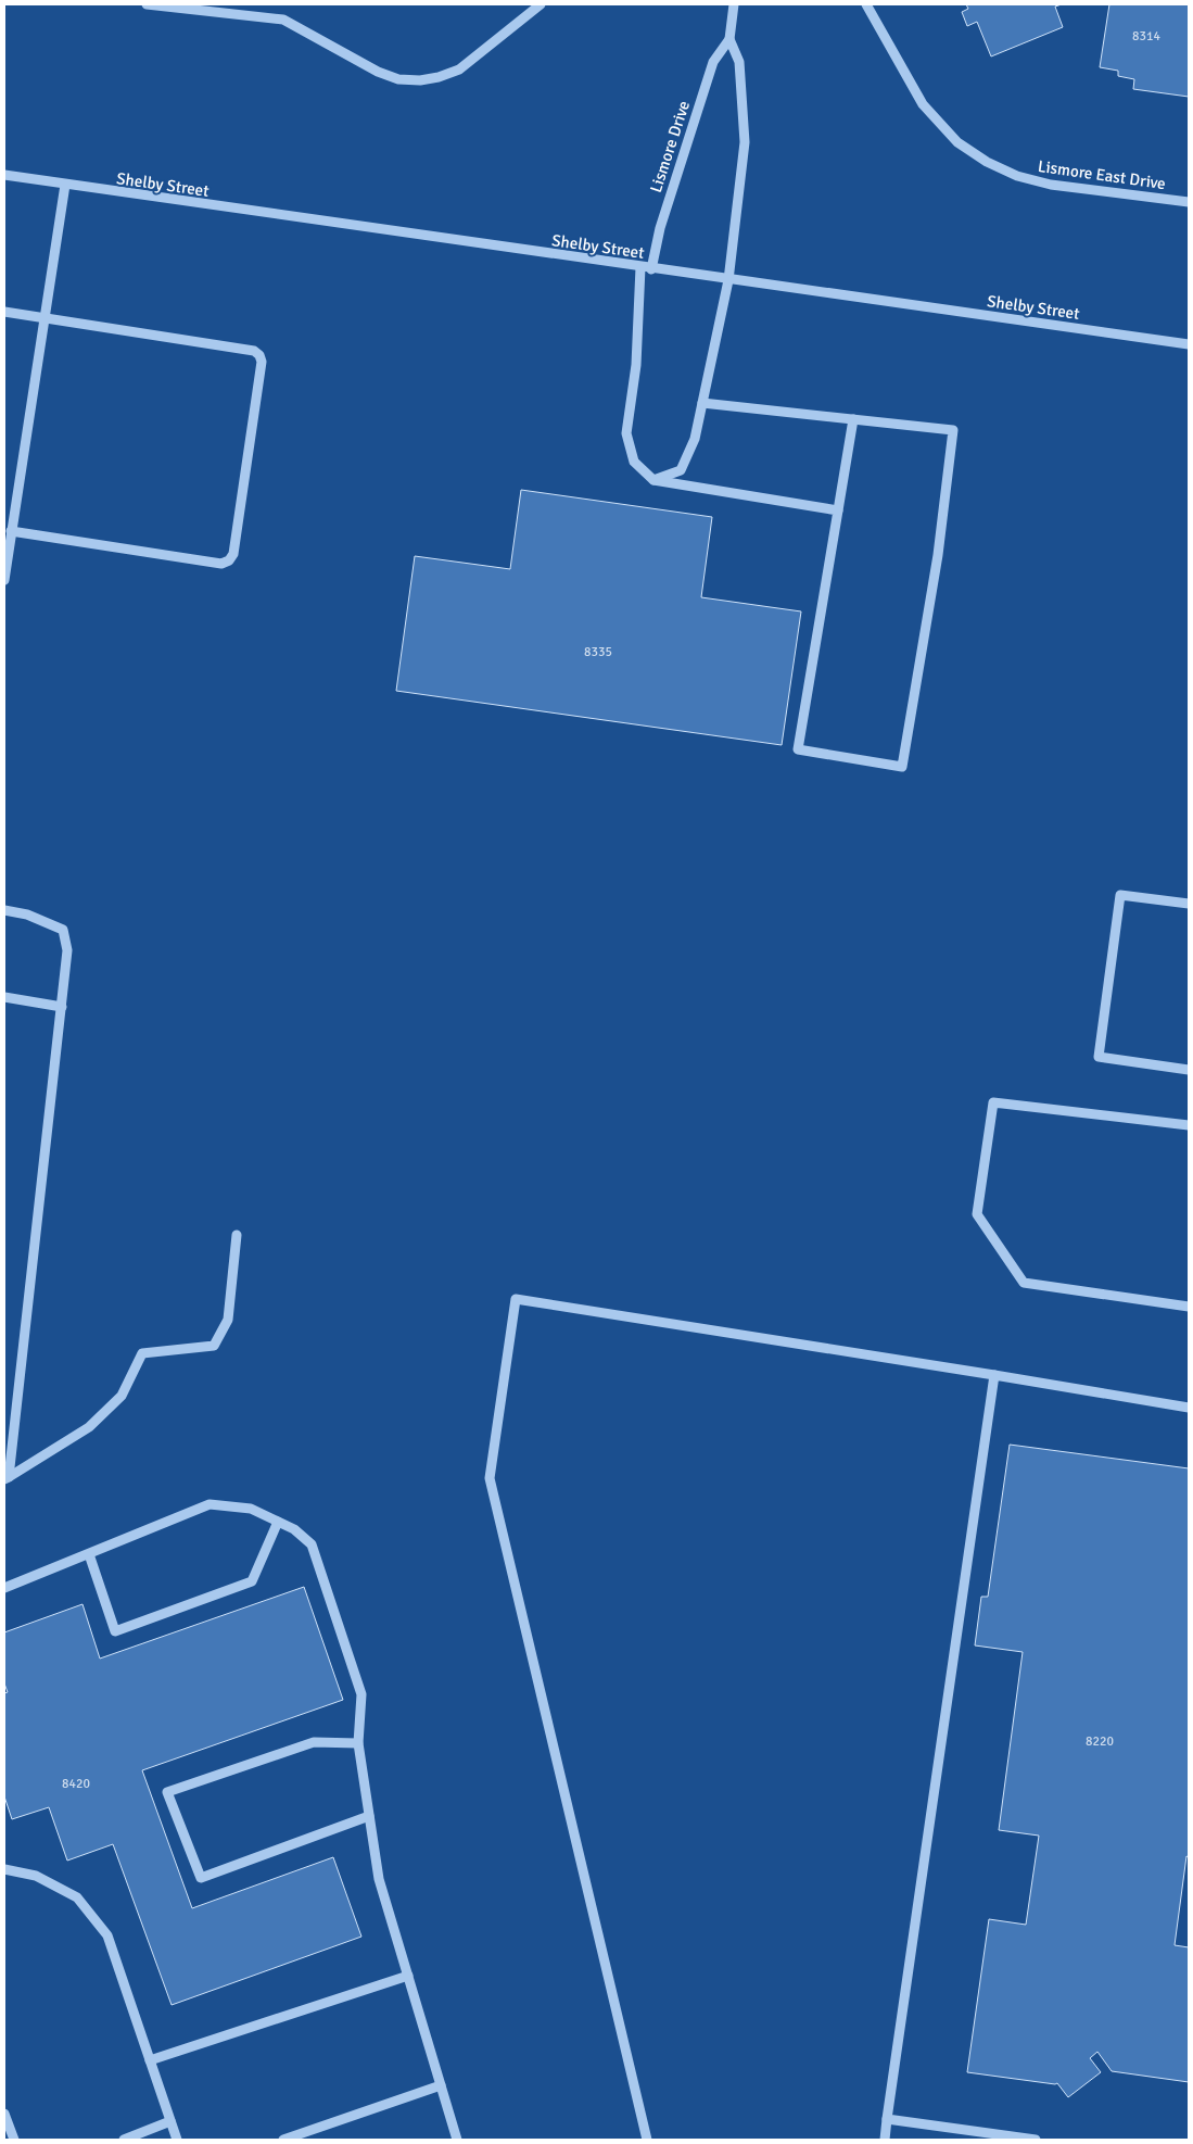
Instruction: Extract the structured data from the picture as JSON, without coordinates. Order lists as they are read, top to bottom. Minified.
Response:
{"streets":{"street":["Lismore Drive","Lismore East Drive","Shelby Street"]},"crossings":[["Lismore Drive","Shelby Street"]],"house_numbers":["8314","8335","8220","8420"]}
